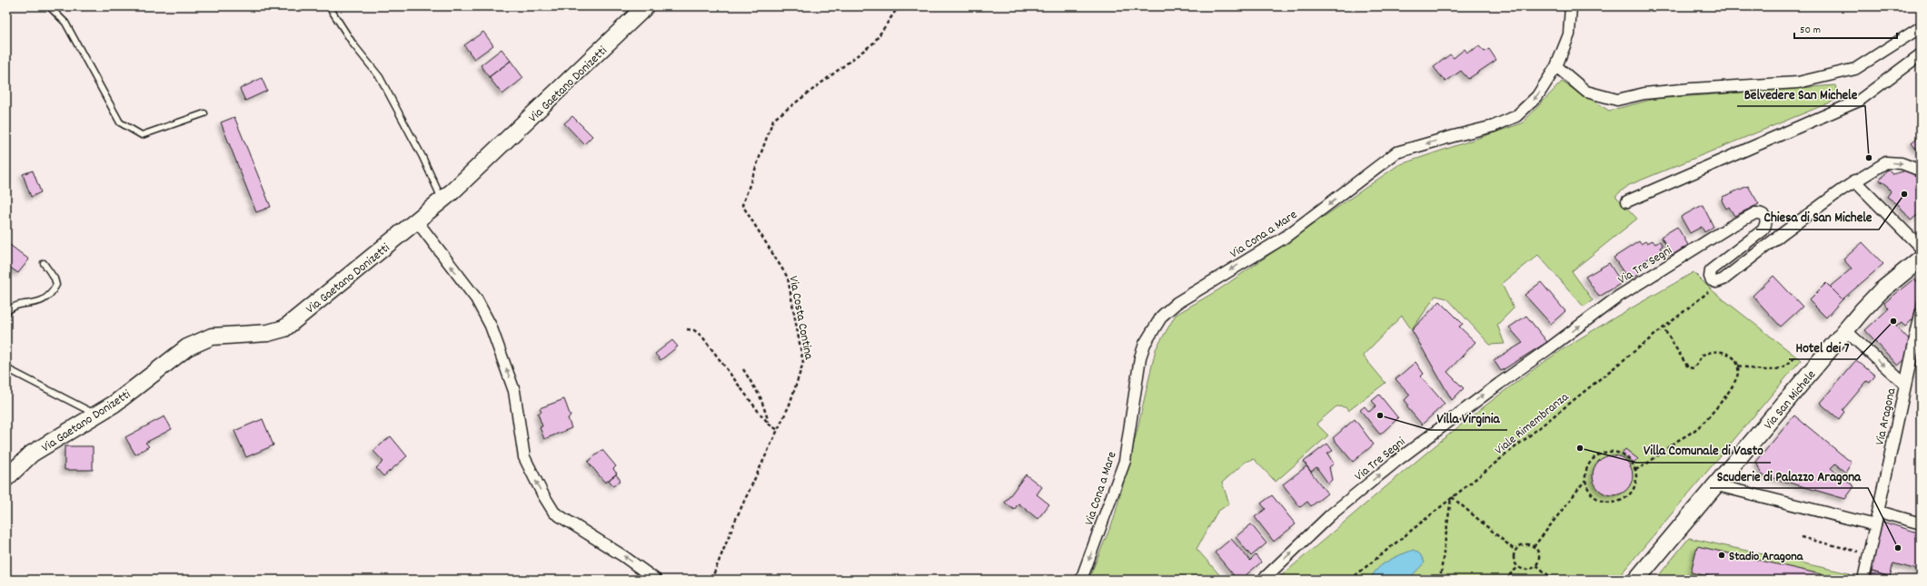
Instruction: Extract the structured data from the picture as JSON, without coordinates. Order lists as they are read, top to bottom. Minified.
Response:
{"streets":{"street":["Via Gaetano Donizetti","Via Cona a Mare","Via Tre Segni","Via San Michele","Via Aragona"],"path":["Via Costa Contina","Viale Rimembranza"]},"crossings":[["Via Tre Segni","Viale Rimembranza"]],"one_way":["Via Cona a Mare"],"places":["Belvedere San Michele","Chiesa di San Michele","Hotel dei 7","Villa Virginia","Villa Comunale di Vasto","Scuderie di Palazzo Aragona","Stadio Aragona"],"scale_bar":"50 m"}
